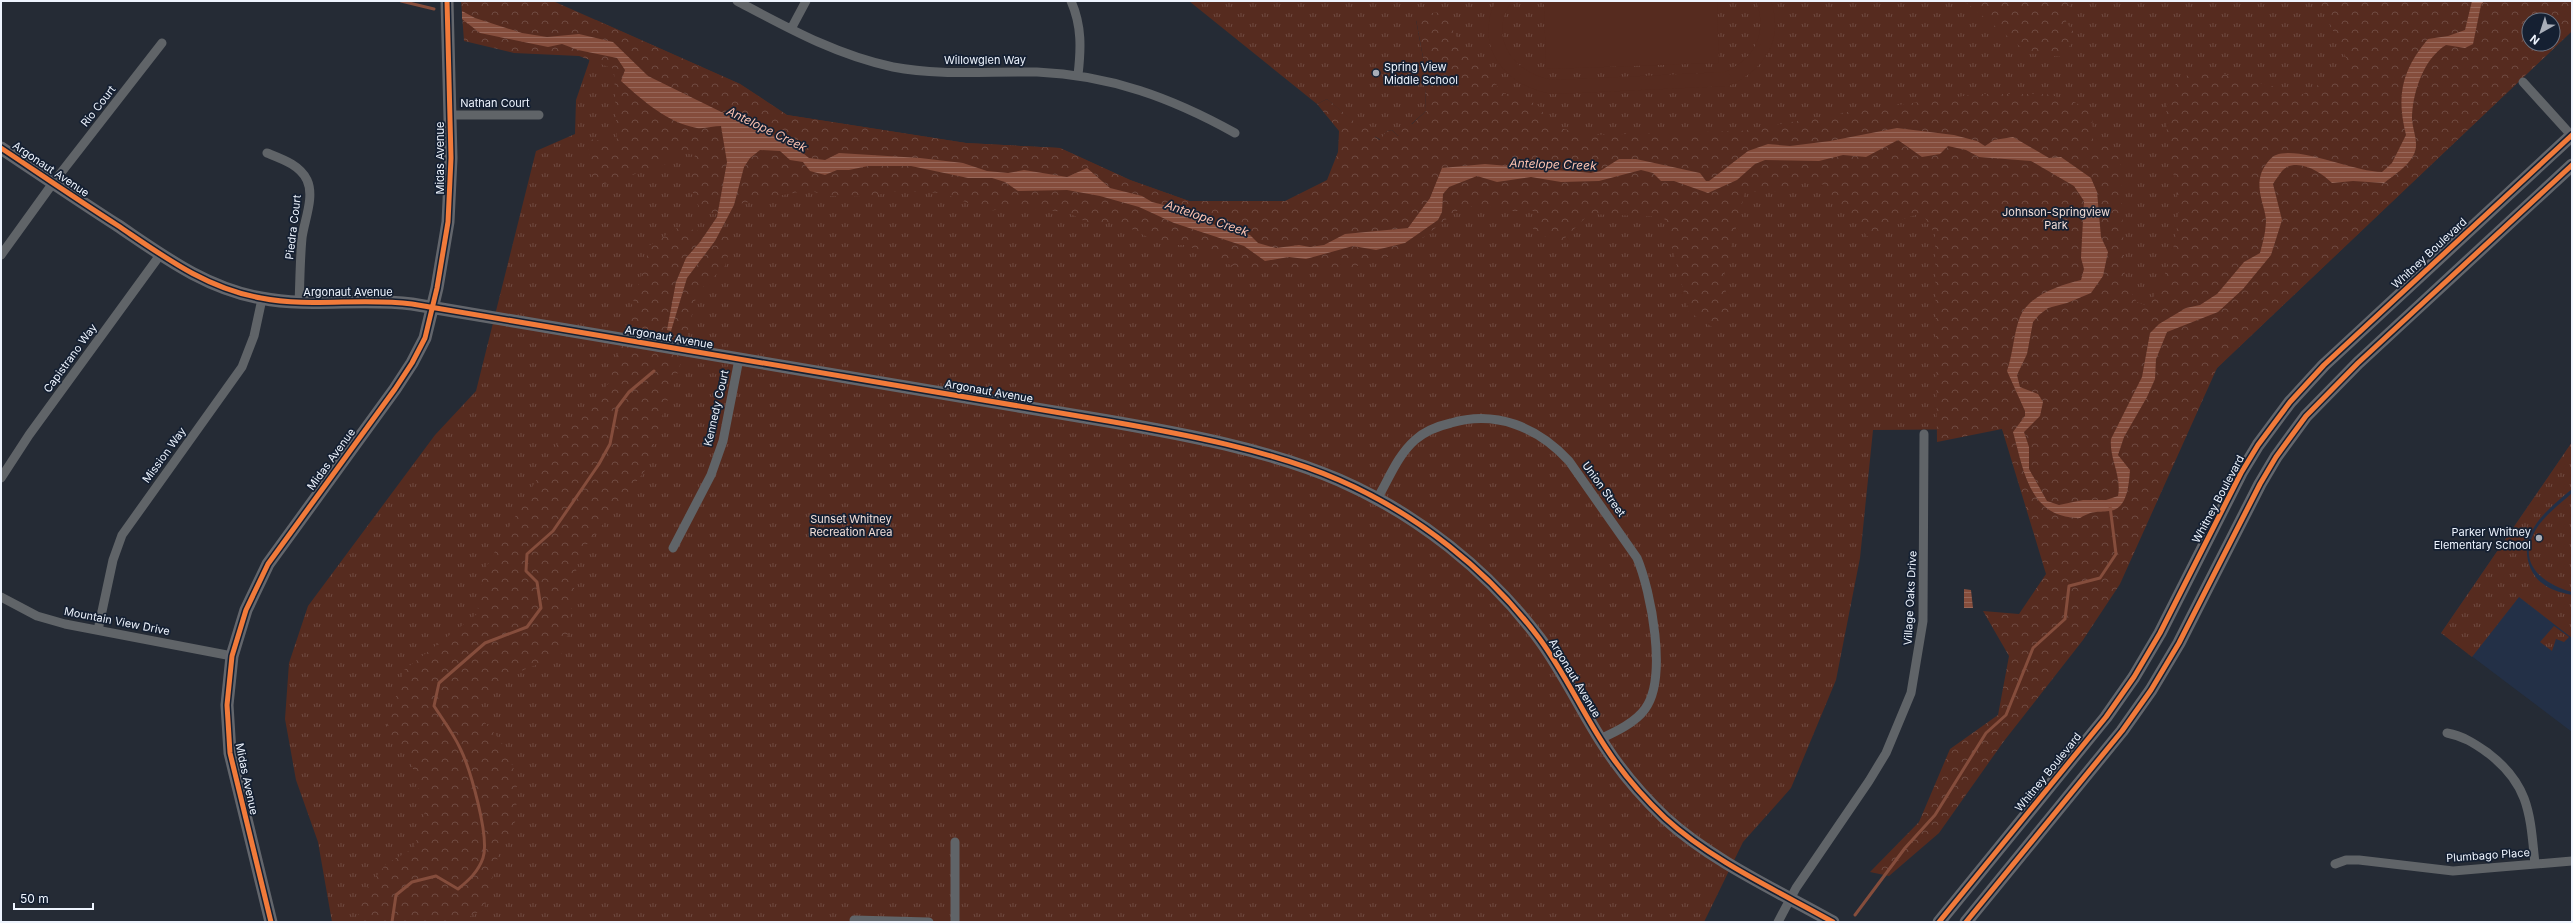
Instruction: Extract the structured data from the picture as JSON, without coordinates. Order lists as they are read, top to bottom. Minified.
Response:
{"streets":{"street":["Willowglen Way","Nathan Court","Rio Court","Midas Avenue","Argonaut Avenue","Piedra Court","Whitney Boulevard","Capistrano Way","Kennedy Court","Mission Way","Union Street","Village Oaks Drive","Mountain View Drive","Plumbago Place"]},"crossings":[["Nathan Court","Midas Avenue"],["Rio Court","Argonaut Avenue"],["Midas Avenue","Argonaut Avenue"],["Midas Avenue","Mountain View Drive"],["Argonaut Avenue","Piedra Court"],["Argonaut Avenue","Capistrano Way"],["Argonaut Avenue","Kennedy Court"],["Argonaut Avenue","Mission Way"],["Argonaut Avenue","Union Street"],["Argonaut Avenue","Village Oaks Drive"],["Mission Way","Mountain View Drive"]],"water":["Antelope Creek"],"parks":["Johnson-Springview Park","Sunset Whitney Recreation Area"],"places":["Spring View Middle School","Parker Whitney Elementary School"],"scale_bar":"50 m","north":"bottom left"}
